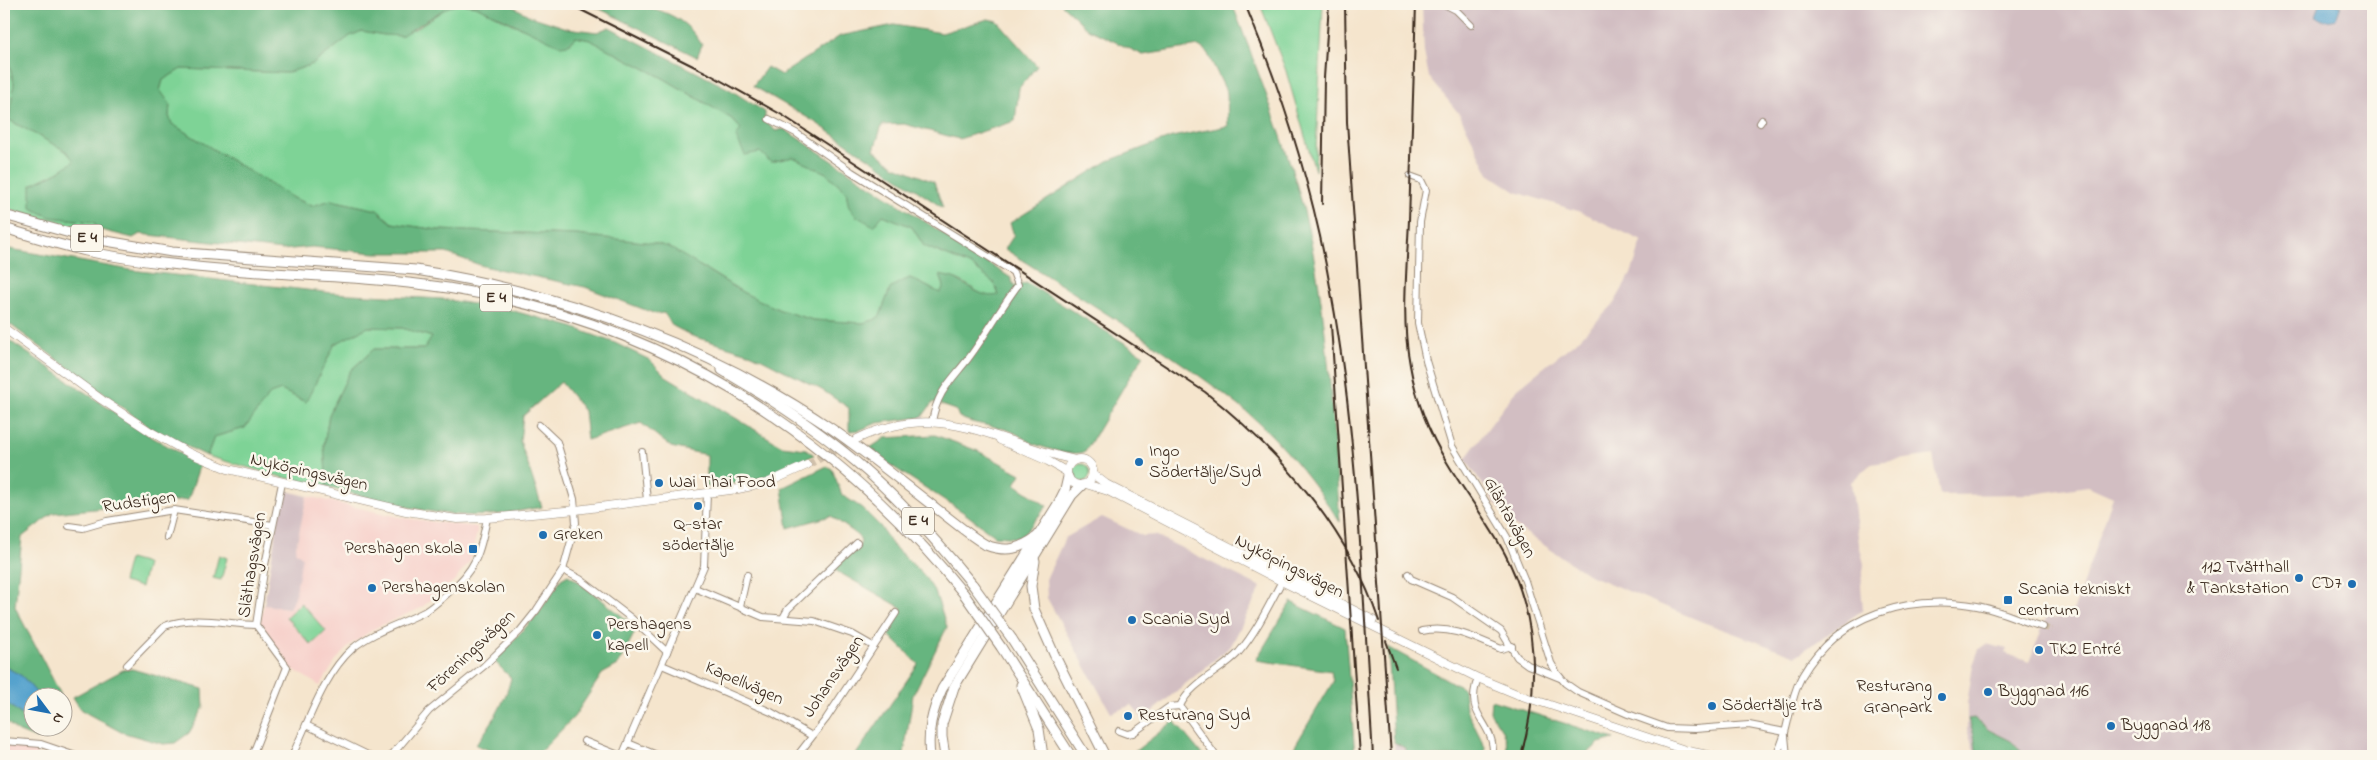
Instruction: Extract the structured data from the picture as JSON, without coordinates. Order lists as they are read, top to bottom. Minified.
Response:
{"streets":{"highway":["E 4"],"main road":["Nyköpingsvägen"],"street":["Rudstigen","Gläntavägen","Släthagsvägen","Föreningsvägen","Johansvägen","Kapellvägen"]},"crossings":[["Nyköpingsvägen","Släthagsvägen"],["Nyköpingsvägen","Föreningsvägen"],["Rudstigen","Släthagsvägen"],["Johansvägen","Kapellvägen"]],"places":{"other":["Ingo Södertälje/Syd","Wai Thai Food","Q-star södertälje","Greken","112 Tvätthall & Tankstation","CD7","Pershagenskolan","Scania Syd","Pershagens kapell","TK2 Entré","Byggnad 116","Resturang Granpark","Södertälje trä","Resturang Syd","Byggnad 118"],"transit":["Pershagen skola","Scania tekniskt centrum"]},"north":"bottom right"}
